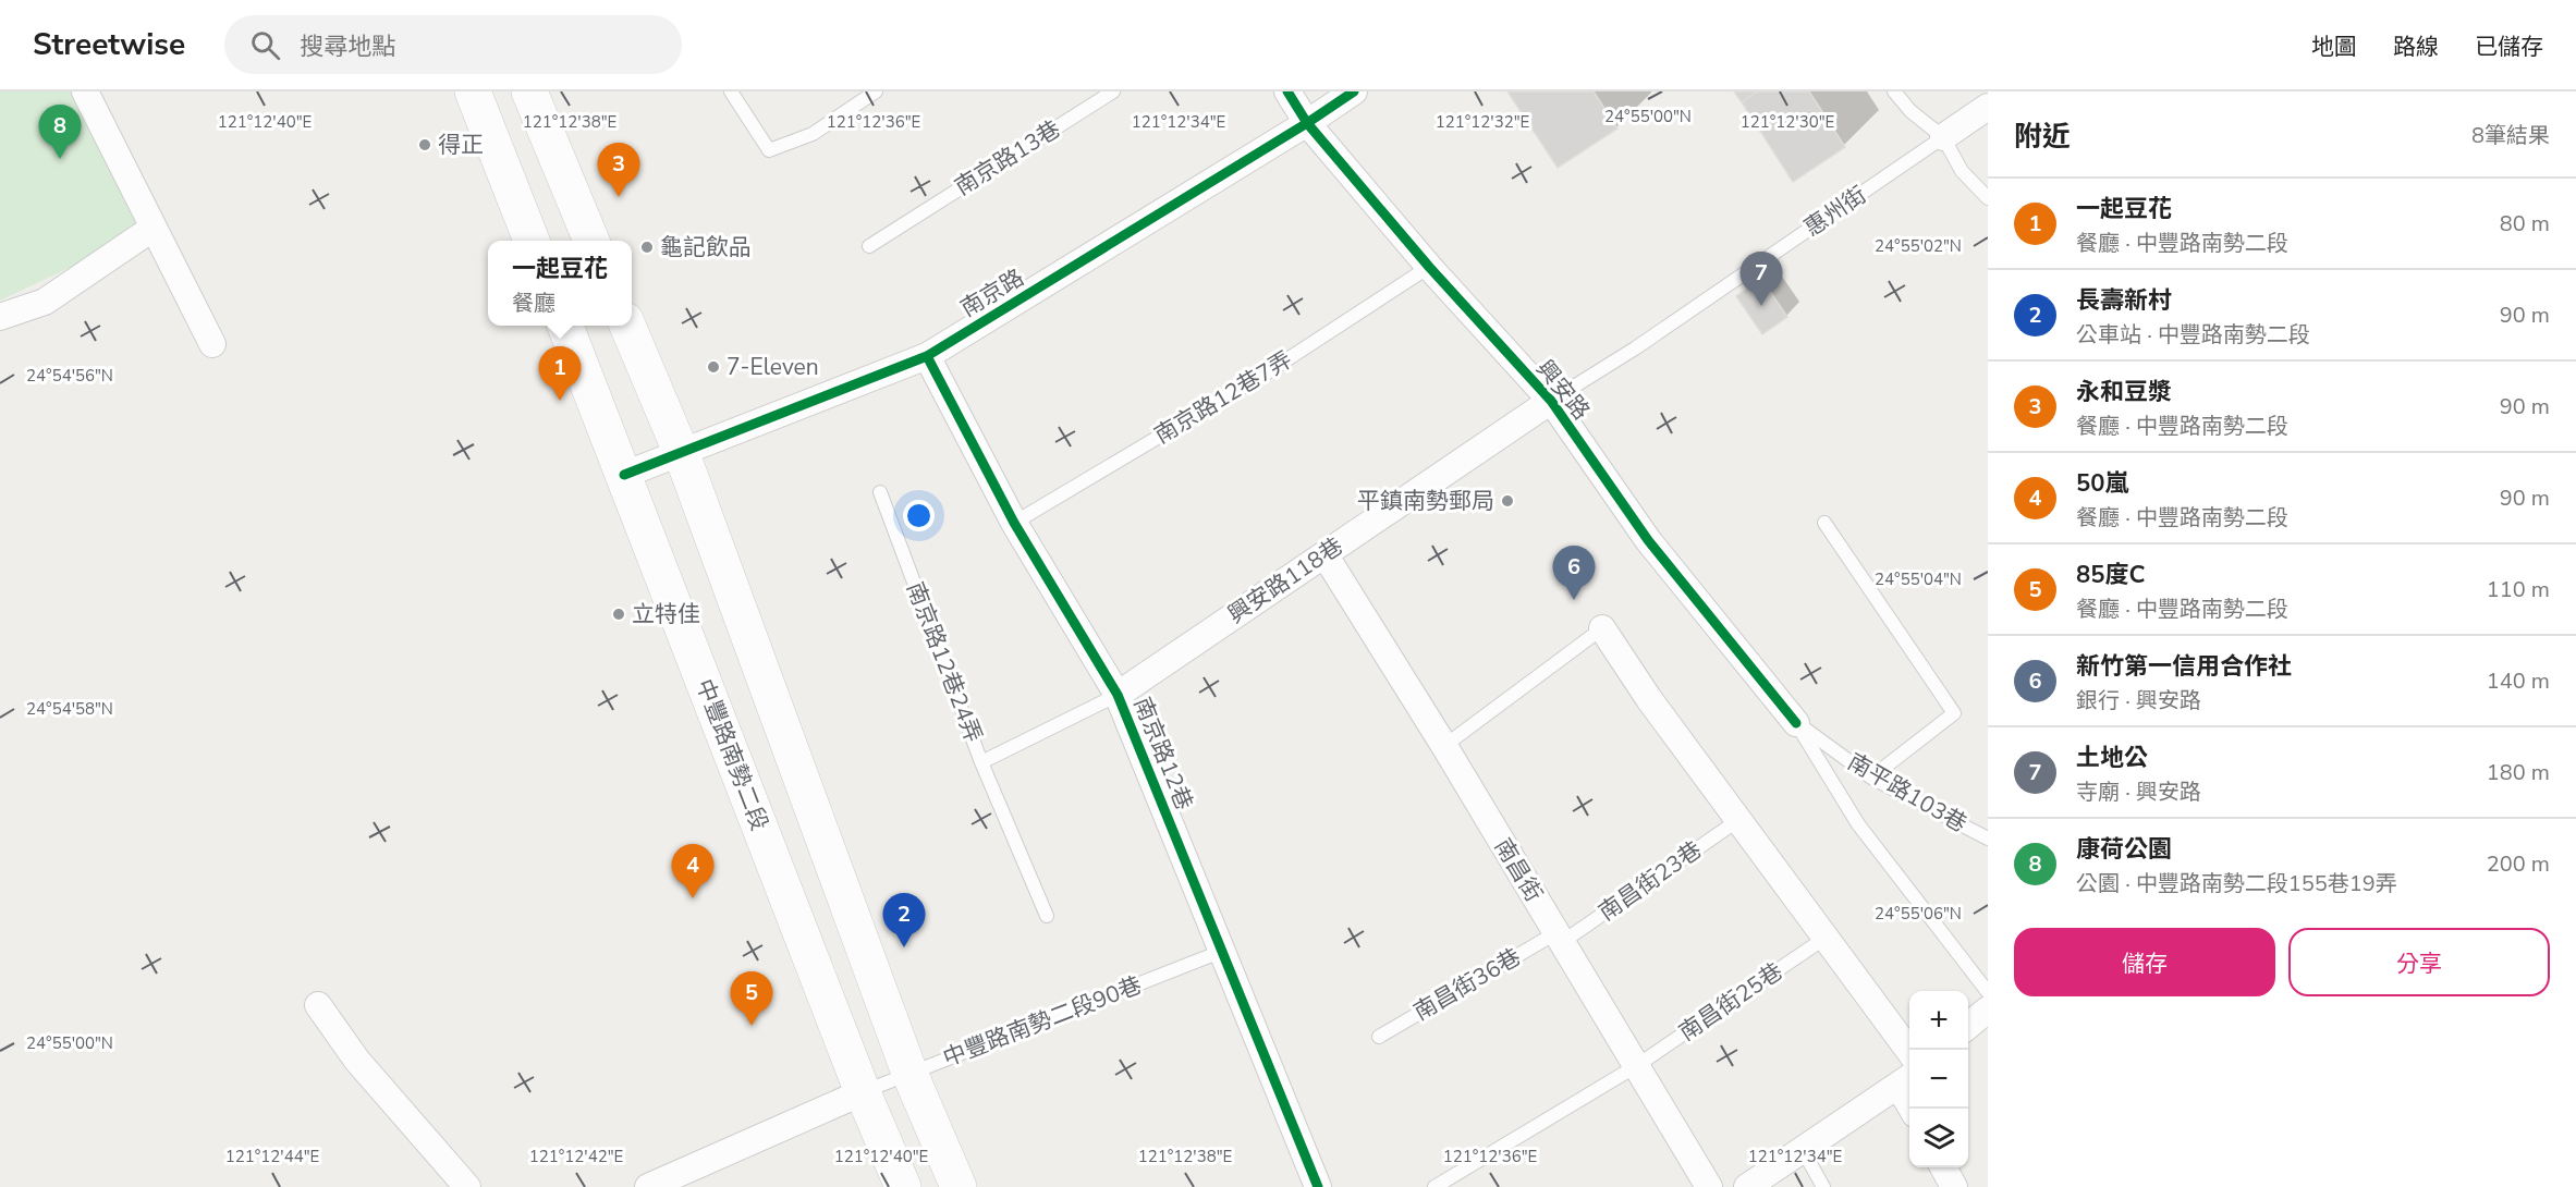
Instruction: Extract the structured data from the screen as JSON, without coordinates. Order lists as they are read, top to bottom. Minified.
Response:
{"streets":{"main road":["中豐路南勢二段"],"street":["惠州街","南京路","興安路","興安路118巷","南京路12巷","南昌街"],"lane":["南京路13巷","南京路12巷7弄","南京路12巷24弄","南平路103巷","南昌街23巷","南昌街36巷","南昌街25巷","中豐路南勢二段90巷"]},"crossings":[["惠州街","興安路"],["惠州街","興安路118巷"],["南京路","興安路"],["南京路","南京路12巷"],["南京路","中豐路南勢二段"],["興安路","南京路12巷7弄"],["興安路","興安路118巷"],["興安路","南平路103巷"],["南京路12巷7弄","南京路12巷"],["興安路118巷","南京路12巷24弄"],["興安路118巷","南京路12巷"],["興安路118巷","南昌街"],["南京路12巷24弄","南京路12巷"],["南京路12巷","中豐路南勢二段90巷"],["中豐路南勢二段","中豐路南勢二段90巷"],["南昌街","南昌街23巷"],["南昌街","南昌街36巷"],["南昌街","南昌街25巷"],["南昌街23巷","南昌街36巷"]],"places":["得正","龜記飲品","7-Eleven","平鎮南勢郵局","立特佳"],"page":{"header":"Streetwise","search":"搜尋地點","nav":["地圖","路線","已儲存"],"heading":["附近","8筆結果"],"pins":["8","3","7","1","6","4","2","5"],"list":[{"mark":"1","name":"一起豆花","note":"餐廳 · 中豐路南勢二段","value":"80 m"},{"mark":"2","name":"長壽新村","note":"公車站 · 中豐路南勢二段","value":"90 m"},{"mark":"3","name":"永和豆漿","note":"餐廳 · 中豐路南勢二段","value":"90 m"},{"mark":"4","name":"50嵐","note":"餐廳 · 中豐路南勢二段","value":"90 m"},{"mark":"5","name":"85度C","note":"餐廳 · 中豐路南勢二段","value":"110 m"},{"mark":"6","name":"新竹第一信用合作社","note":"銀行 · 興安路","value":"140 m"},{"mark":"7","name":"土地公","note":"寺廟 · 興安路","value":"180 m"},{"mark":"8","name":"康荷公園","note":"公園 · 中豐路南勢二段155巷19弄","value":"200 m"}],"popup":["一起豆花","餐廳"],"buttons":["儲存","分享"],"map_buttons":["+","−"]},"coordinates":["24°55'00\"N","121°12'38\"E","121°12'36\"E","121°12'34\"E","121°12'40\"E","121°12'32\"E","121°12'30\"E","24°55'02\"N","24°54'56\"N","24°55'04\"N","24°54'58\"N","24°55'06\"N","121°12'44\"E","121°12'42\"E"]}
